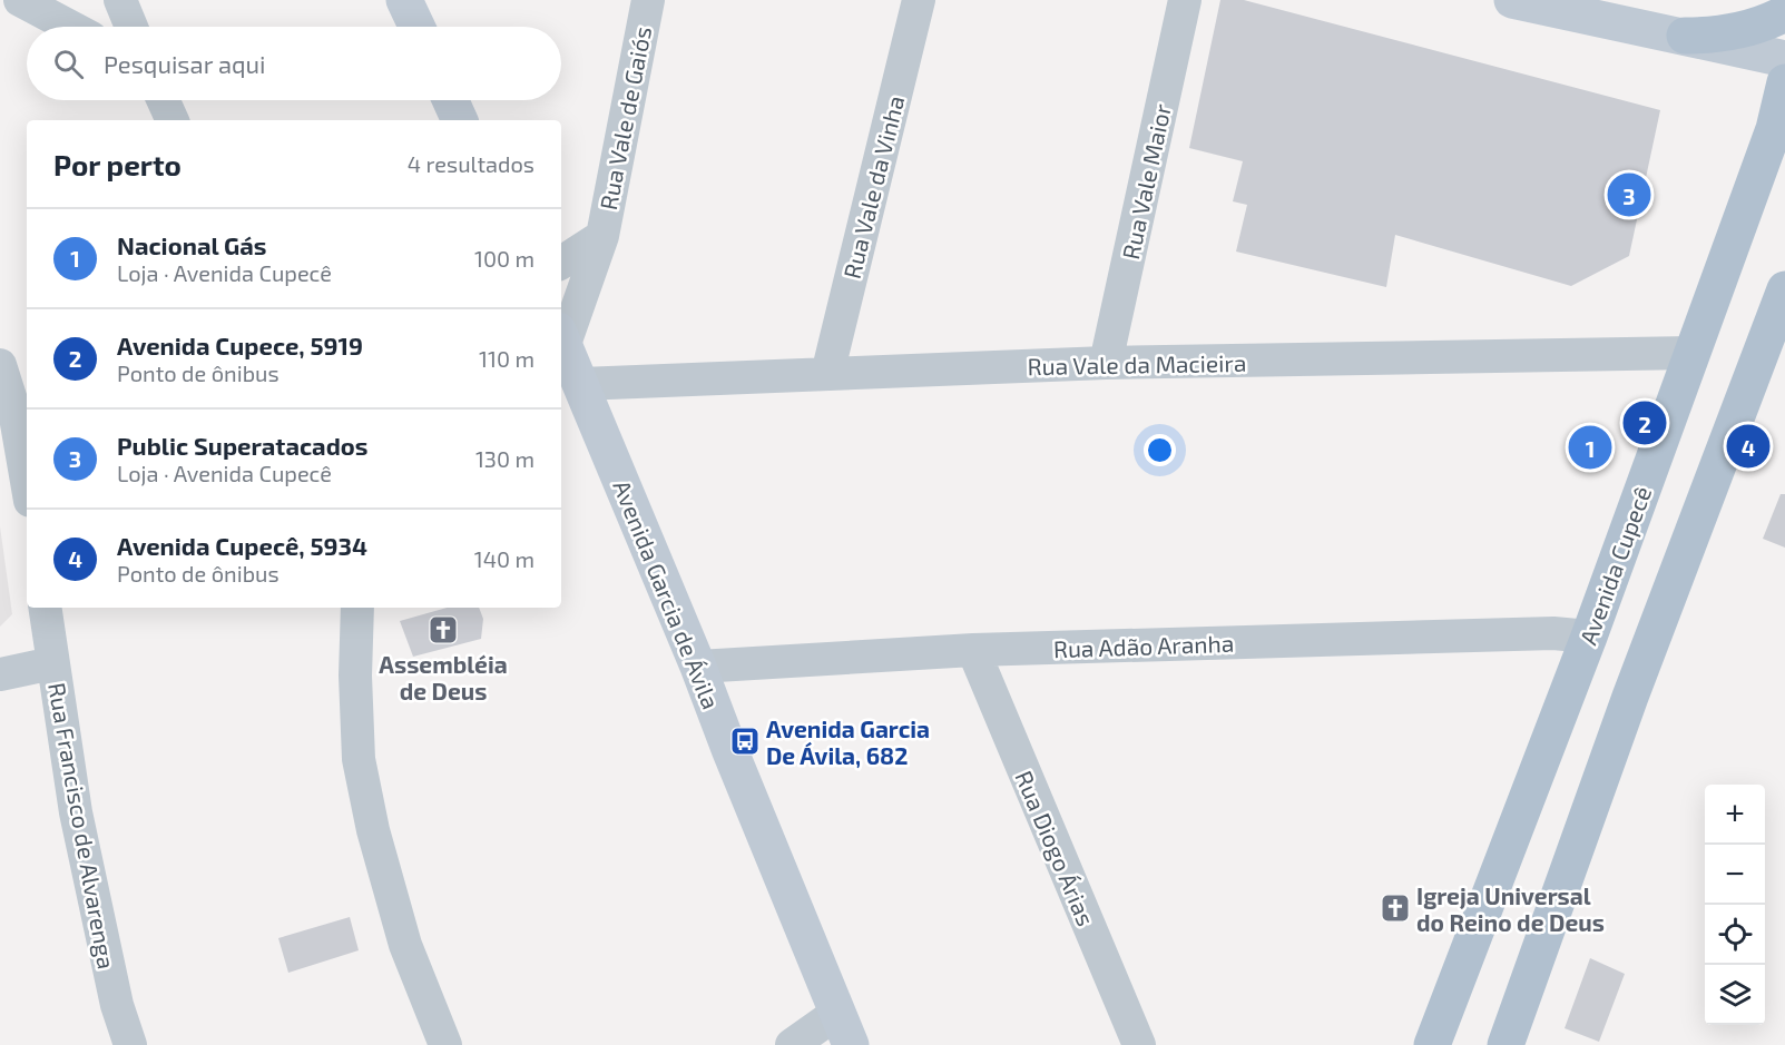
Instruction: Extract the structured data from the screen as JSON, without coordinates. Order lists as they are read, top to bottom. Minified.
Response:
{"streets":{"main road":["Avenida Cupecê"],"street":["Rua Vale de Gaiós","Rua Vale Maior","Rua Vale da Vinha","Rua Vale da Macieira","Avenida Garcia de Ávila","Rua Adão Aranha","Rua Francisco de Alvarenga","Rua Diogo Árias"]},"crossings":[["Rua Vale de Gaiós","Avenida Garcia de Ávila"],["Rua Vale Maior","Rua Vale da Macieira"],["Rua Vale da Vinha","Rua Vale da Macieira"],["Rua Vale da Macieira","Avenida Cupecê"],["Rua Vale da Macieira","Avenida Garcia de Ávila"],["Avenida Cupecê","Rua Adão Aranha"],["Avenida Garcia de Ávila","Rua Adão Aranha"],["Rua Adão Aranha","Rua Diogo Árias"]],"places":{"church":["Assembléia de Deus","Igreja Universal do Reino de Deus"],"bus stop":["Avenida Garcia De Ávila, 682"]},"page":{"search":"Pesquisar aqui","heading":["Por perto","4 resultados"],"pins":["3","2","4","1"],"list":[{"mark":"1","name":"Nacional Gás","note":"Loja · Avenida Cupecê","value":"100 m"},{"mark":"2","name":"Avenida Cupece, 5919","note":"Ponto de ônibus","value":"110 m"},{"mark":"3","name":"Public Superatacados","note":"Loja · Avenida Cupecê","value":"130 m"},{"mark":"4","name":"Avenida Cupecê, 5934","note":"Ponto de ônibus","value":"140 m"}],"map_buttons":["+","−"]}}
